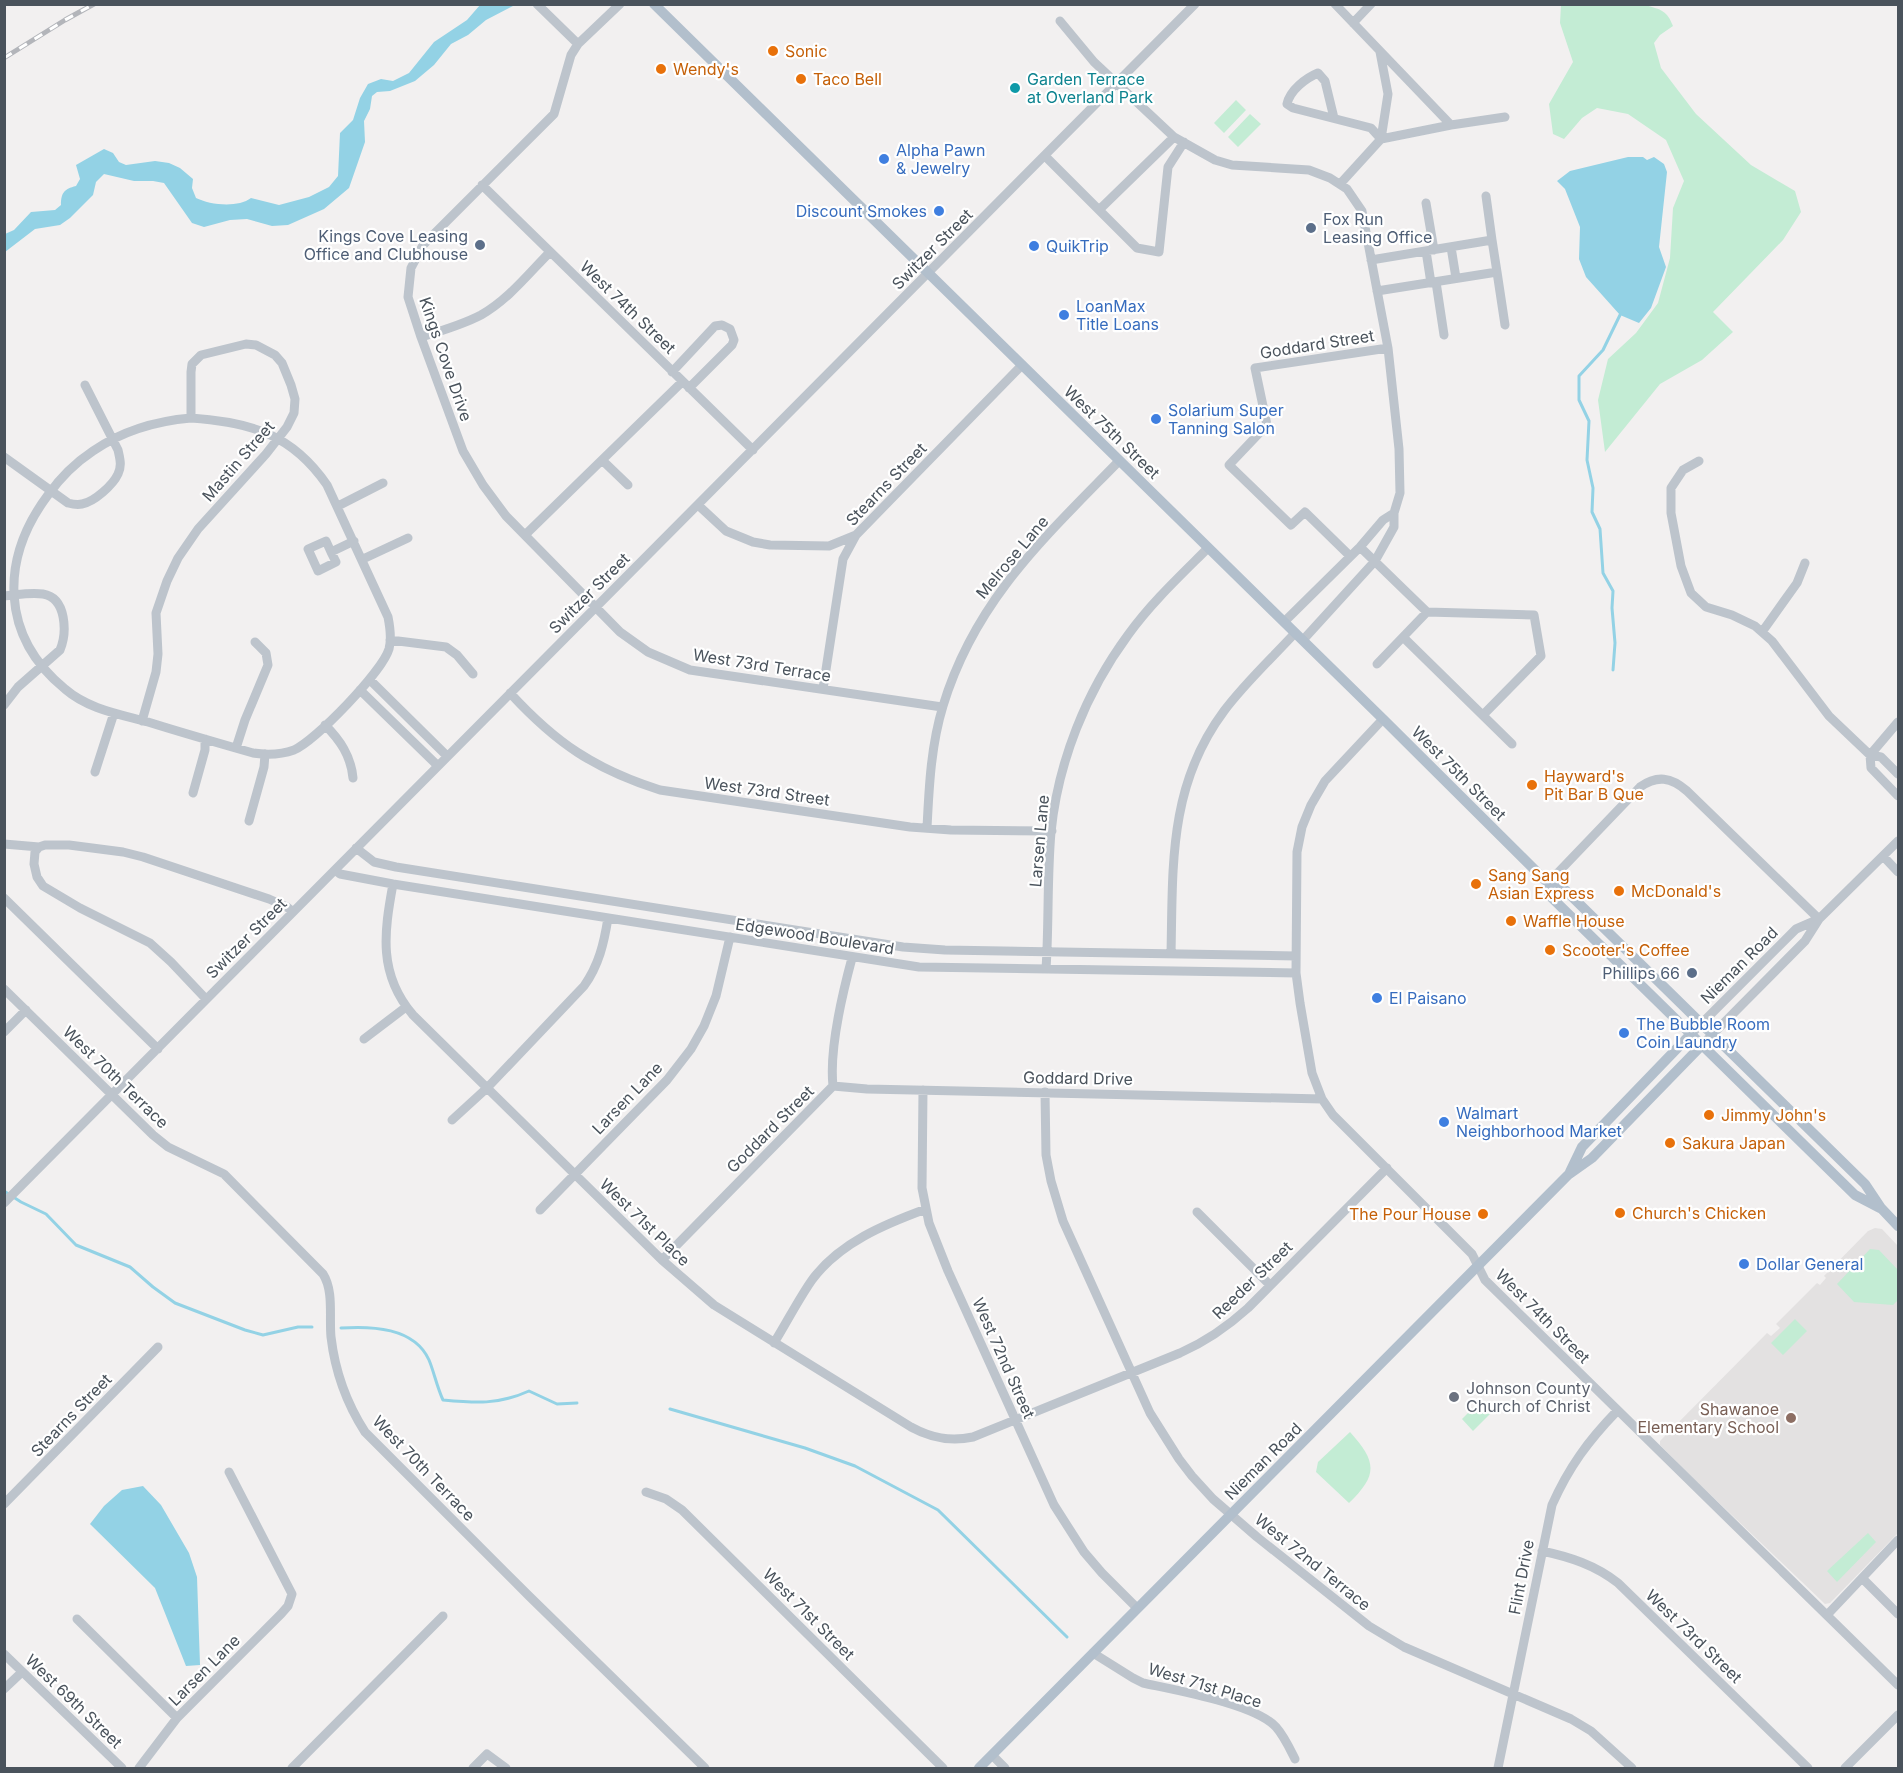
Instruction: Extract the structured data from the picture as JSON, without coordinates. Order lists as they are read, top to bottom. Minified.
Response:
{"streets":{"main road":["West 75th Street","Nieman Road"],"street":["Switzer Street","West 74th Street","Goddard Street","Kings Cove Drive","Mastin Street","Stearns Street","Melrose Lane","West 73rd Terrace","West 73rd Street","Larsen Lane","Edgewood Boulevard","West 70th Terrace","Goddard Drive","West 71st Place","Reeder Street","West 72nd Street","West 72nd Terrace","Flint Drive","West 71st Street","West 69th Street"]},"crossings":[["Switzer Street","West 74th Street"],["Switzer Street","Kings Cove Drive"],["Switzer Street","West 75th Street"],["Switzer Street","West 73rd Terrace"],["Switzer Street","West 73rd Street"],["Switzer Street","Edgewood Boulevard"],["Switzer Street","West 70th Terrace"],["West 74th Street","Kings Cove Drive"],["West 74th Street","West 75th Street"],["West 74th Street","Edgewood Boulevard"],["West 74th Street","Nieman Road"],["West 74th Street","Goddard Drive"],["West 74th Street","Reeder Street"],["West 74th Street","Flint Drive"],["Goddard Street","West 75th Street"],["Goddard Street","Edgewood Boulevard"],["Goddard Street","Goddard Drive"],["Goddard Street","West 71st Place"],["Kings Cove Drive","West 73rd Terrace"],["West 75th Street","Stearns Street"],["West 75th Street","Melrose Lane"],["West 75th Street","Larsen Lane"],["West 75th Street","Nieman Road"],["Stearns Street","West 73rd Terrace"],["Melrose Lane","West 73rd Terrace"],["Melrose Lane","West 73rd Street"],["West 73rd Street","Larsen Lane"],["West 73rd Street","Flint Drive"],["Larsen Lane","Edgewood Boulevard"],["Larsen Lane","West 71st Place"],["Edgewood Boulevard","West 71st Place"],["Nieman Road","West 71st Place"],["Nieman Road","West 72nd Street"],["Nieman Road","West 72nd Terrace"],["Goddard Drive","West 72nd Street"],["Goddard Drive","West 72nd Terrace"],["West 71st Place","Reeder Street"],["West 71st Place","West 72nd Street"],["Reeder Street","West 72nd Street"],["Reeder Street","West 72nd Terrace"],["West 72nd Terrace","Flint Drive"]],"places":["Sonic","Wendy's","Taco Bell","Garden Terrace at Overland Park","Alpha Pawn & Jewelry","Discount Smokes","Fox Run Leasing Office","Kings Cove Leasing Office and Clubhouse","QuikTrip","LoanMax Title Loans","Solarium Super Tanning Salon","Hayward's Pit Bar B Que","Sang Sang Asian Express","McDonald's","Waffle House","Scooter's Coffee","Phillips 66","El Paisano","The Bubble Room Coin Laundry","Jimmy John's","Walmart Neighborhood Market","Sakura Japan","Church's Chicken","The Pour House","Dollar General","Johnson County Church of Christ","Shawanoe Elementary School"]}
